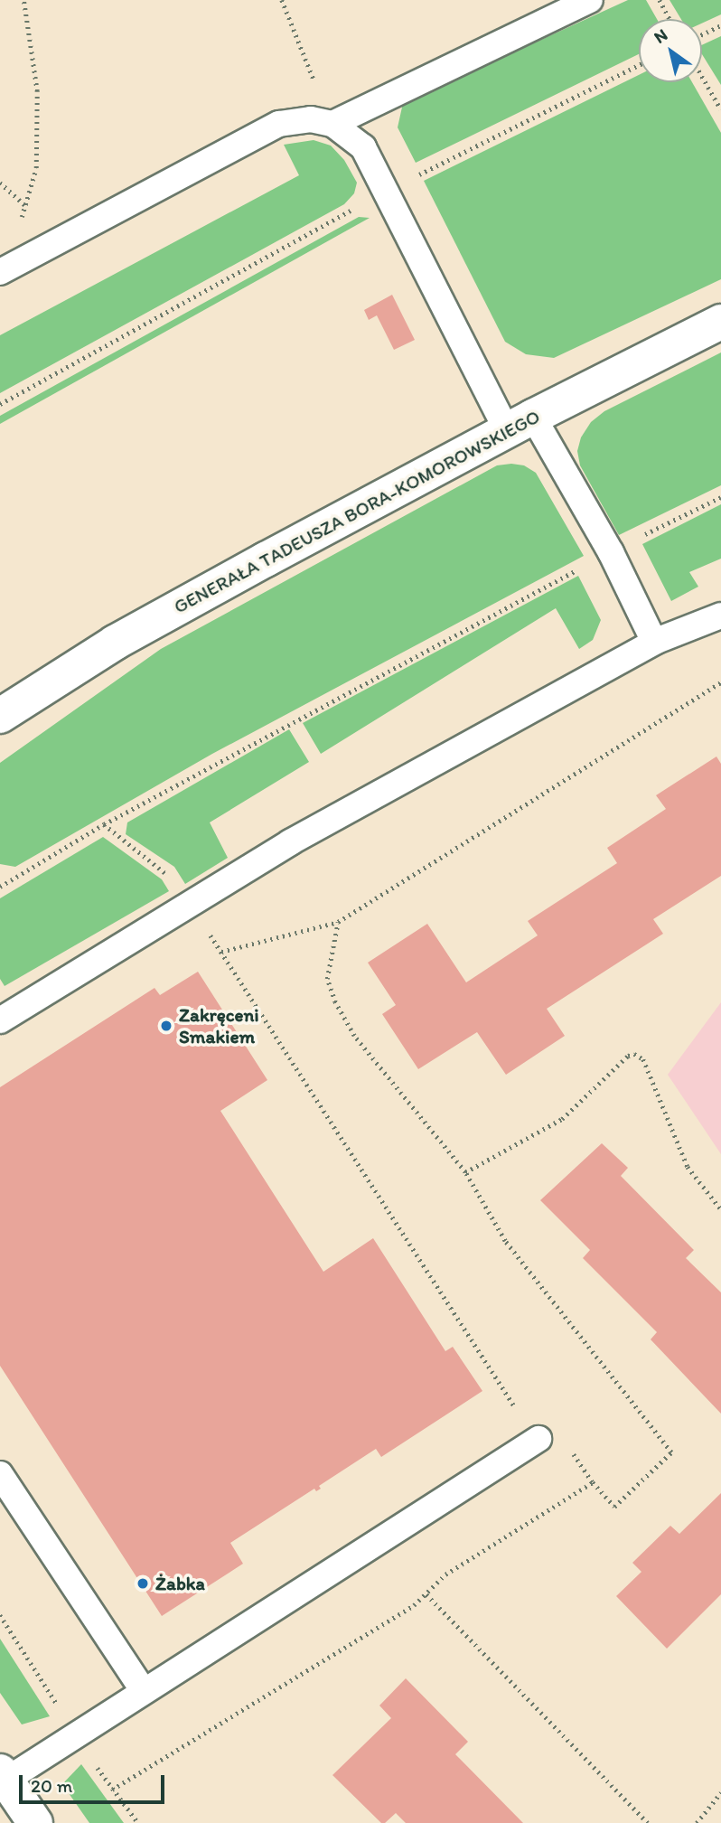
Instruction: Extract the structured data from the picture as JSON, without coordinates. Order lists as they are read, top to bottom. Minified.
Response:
{"streets":{"street":["GENERAŁA TADEUSZA BORA-KOMOROWSKIEGO"]},"places":["Zakręceni Smakiem","Żabka"],"scale_bar":"20 m","north":"top left"}
